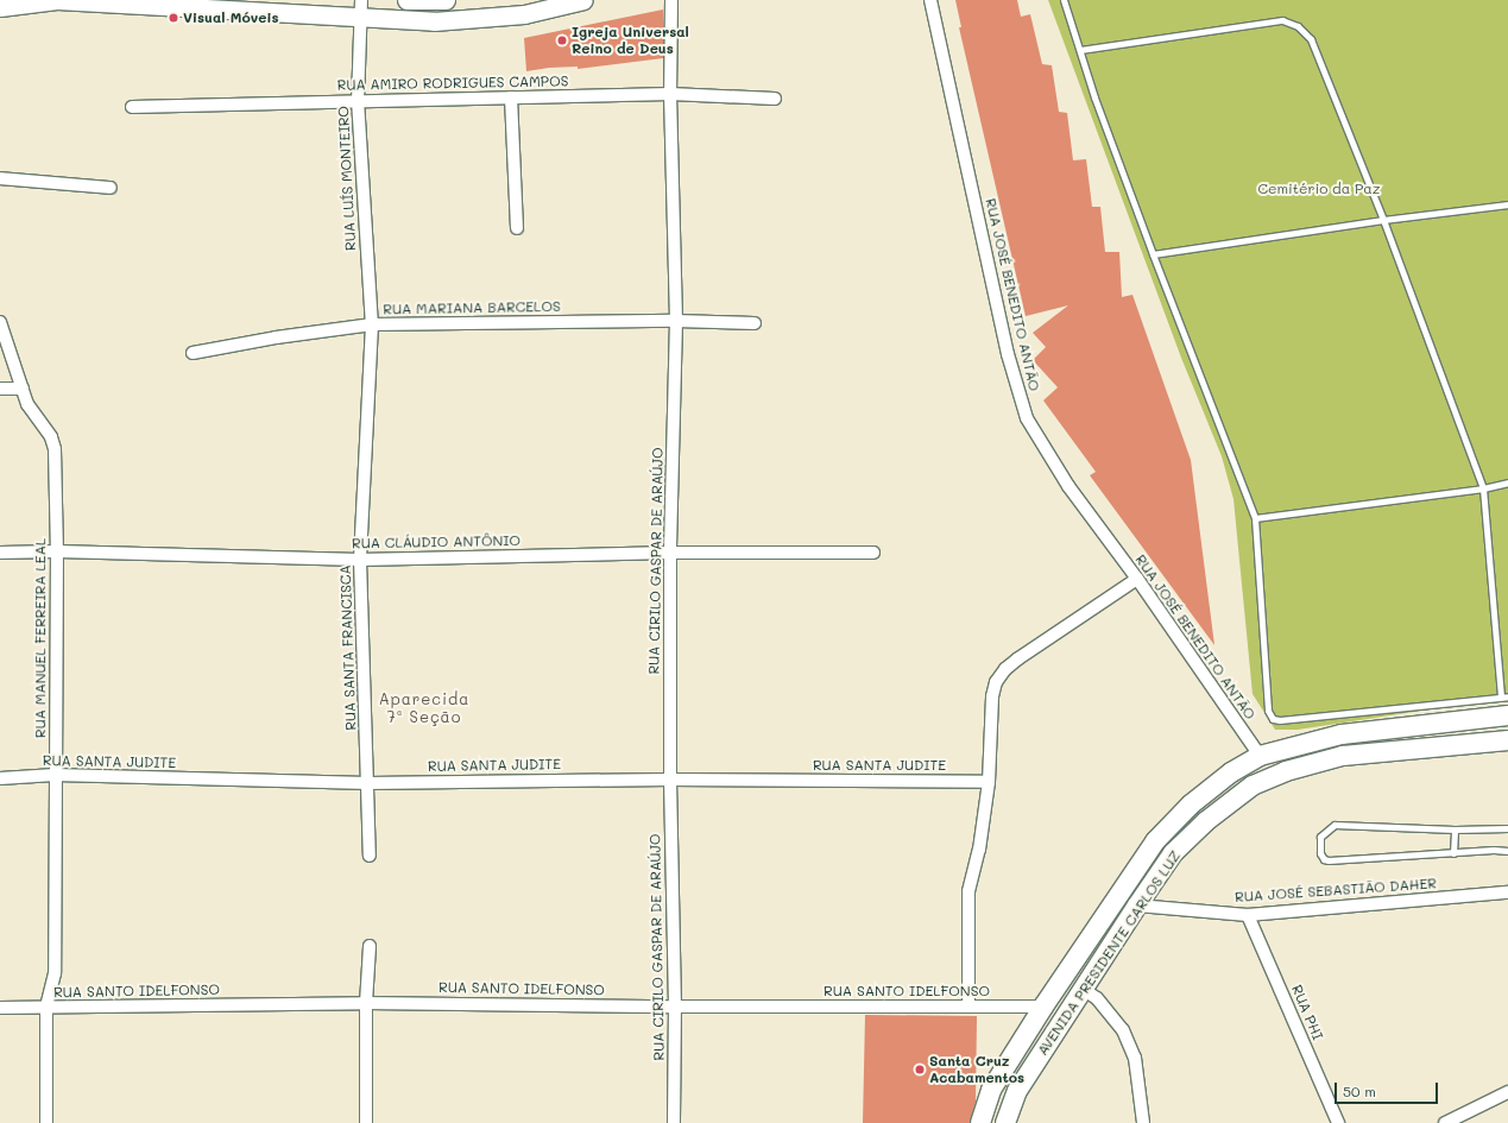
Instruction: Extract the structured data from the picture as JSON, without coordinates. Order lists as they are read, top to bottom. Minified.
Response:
{"streets":{"main road":["AVENIDA PRESIDENTE CARLOS LUZ"],"street":["RUA AMIRO RODRIGUES CAMPOS","RUA LUÍS MONTEIRO","RUA JOSÉ BENEDITO ANTÃO","RUA MARIANA BARCELOS","RUA CLÁUDIO ANTÔNIO","RUA CIRILO GASPAR DE ARAÚJO","RUA MANUEL FERREIRA LEAL","RUA SANTA FRANCISCA","RUA SANTA JUDITE","RUA JOSÉ SEBASTIÃO DAHER","RUA SANTO IDELFONSO","RUA PHI"]},"crossings":[["RUA AMIRO RODRIGUES CAMPOS","RUA LUÍS MONTEIRO"],["RUA AMIRO RODRIGUES CAMPOS","RUA CIRILO GASPAR DE ARAÚJO"],["RUA LUÍS MONTEIRO","RUA MARIANA BARCELOS"],["RUA LUÍS MONTEIRO","RUA SANTA FRANCISCA"],["RUA JOSÉ BENEDITO ANTÃO","AVENIDA PRESIDENTE CARLOS LUZ"],["RUA MARIANA BARCELOS","RUA CIRILO GASPAR DE ARAÚJO"],["RUA MARIANA BARCELOS","RUA SANTA FRANCISCA"],["RUA CLÁUDIO ANTÔNIO","RUA CIRILO GASPAR DE ARAÚJO"],["RUA CLÁUDIO ANTÔNIO","RUA MANUEL FERREIRA LEAL"],["RUA CLÁUDIO ANTÔNIO","RUA SANTA FRANCISCA"],["RUA CIRILO GASPAR DE ARAÚJO","RUA SANTA JUDITE"],["RUA CIRILO GASPAR DE ARAÚJO","RUA SANTO IDELFONSO"],["RUA MANUEL FERREIRA LEAL","RUA SANTA JUDITE"],["RUA MANUEL FERREIRA LEAL","RUA SANTO IDELFONSO"],["RUA SANTA FRANCISCA","RUA SANTA JUDITE"],["RUA JOSÉ SEBASTIÃO DAHER","AVENIDA PRESIDENTE CARLOS LUZ"],["RUA JOSÉ SEBASTIÃO DAHER","RUA PHI"],["AVENIDA PRESIDENTE CARLOS LUZ","RUA SANTO IDELFONSO"]],"districts":["Aparecida 7ª Seção"],"parks":["Cemitério da Paz"],"places":["Visual Móveis","Igreja Universal Reino de Deus","Santa Cruz Acabamentos"],"scale_bar":"50 m"}
